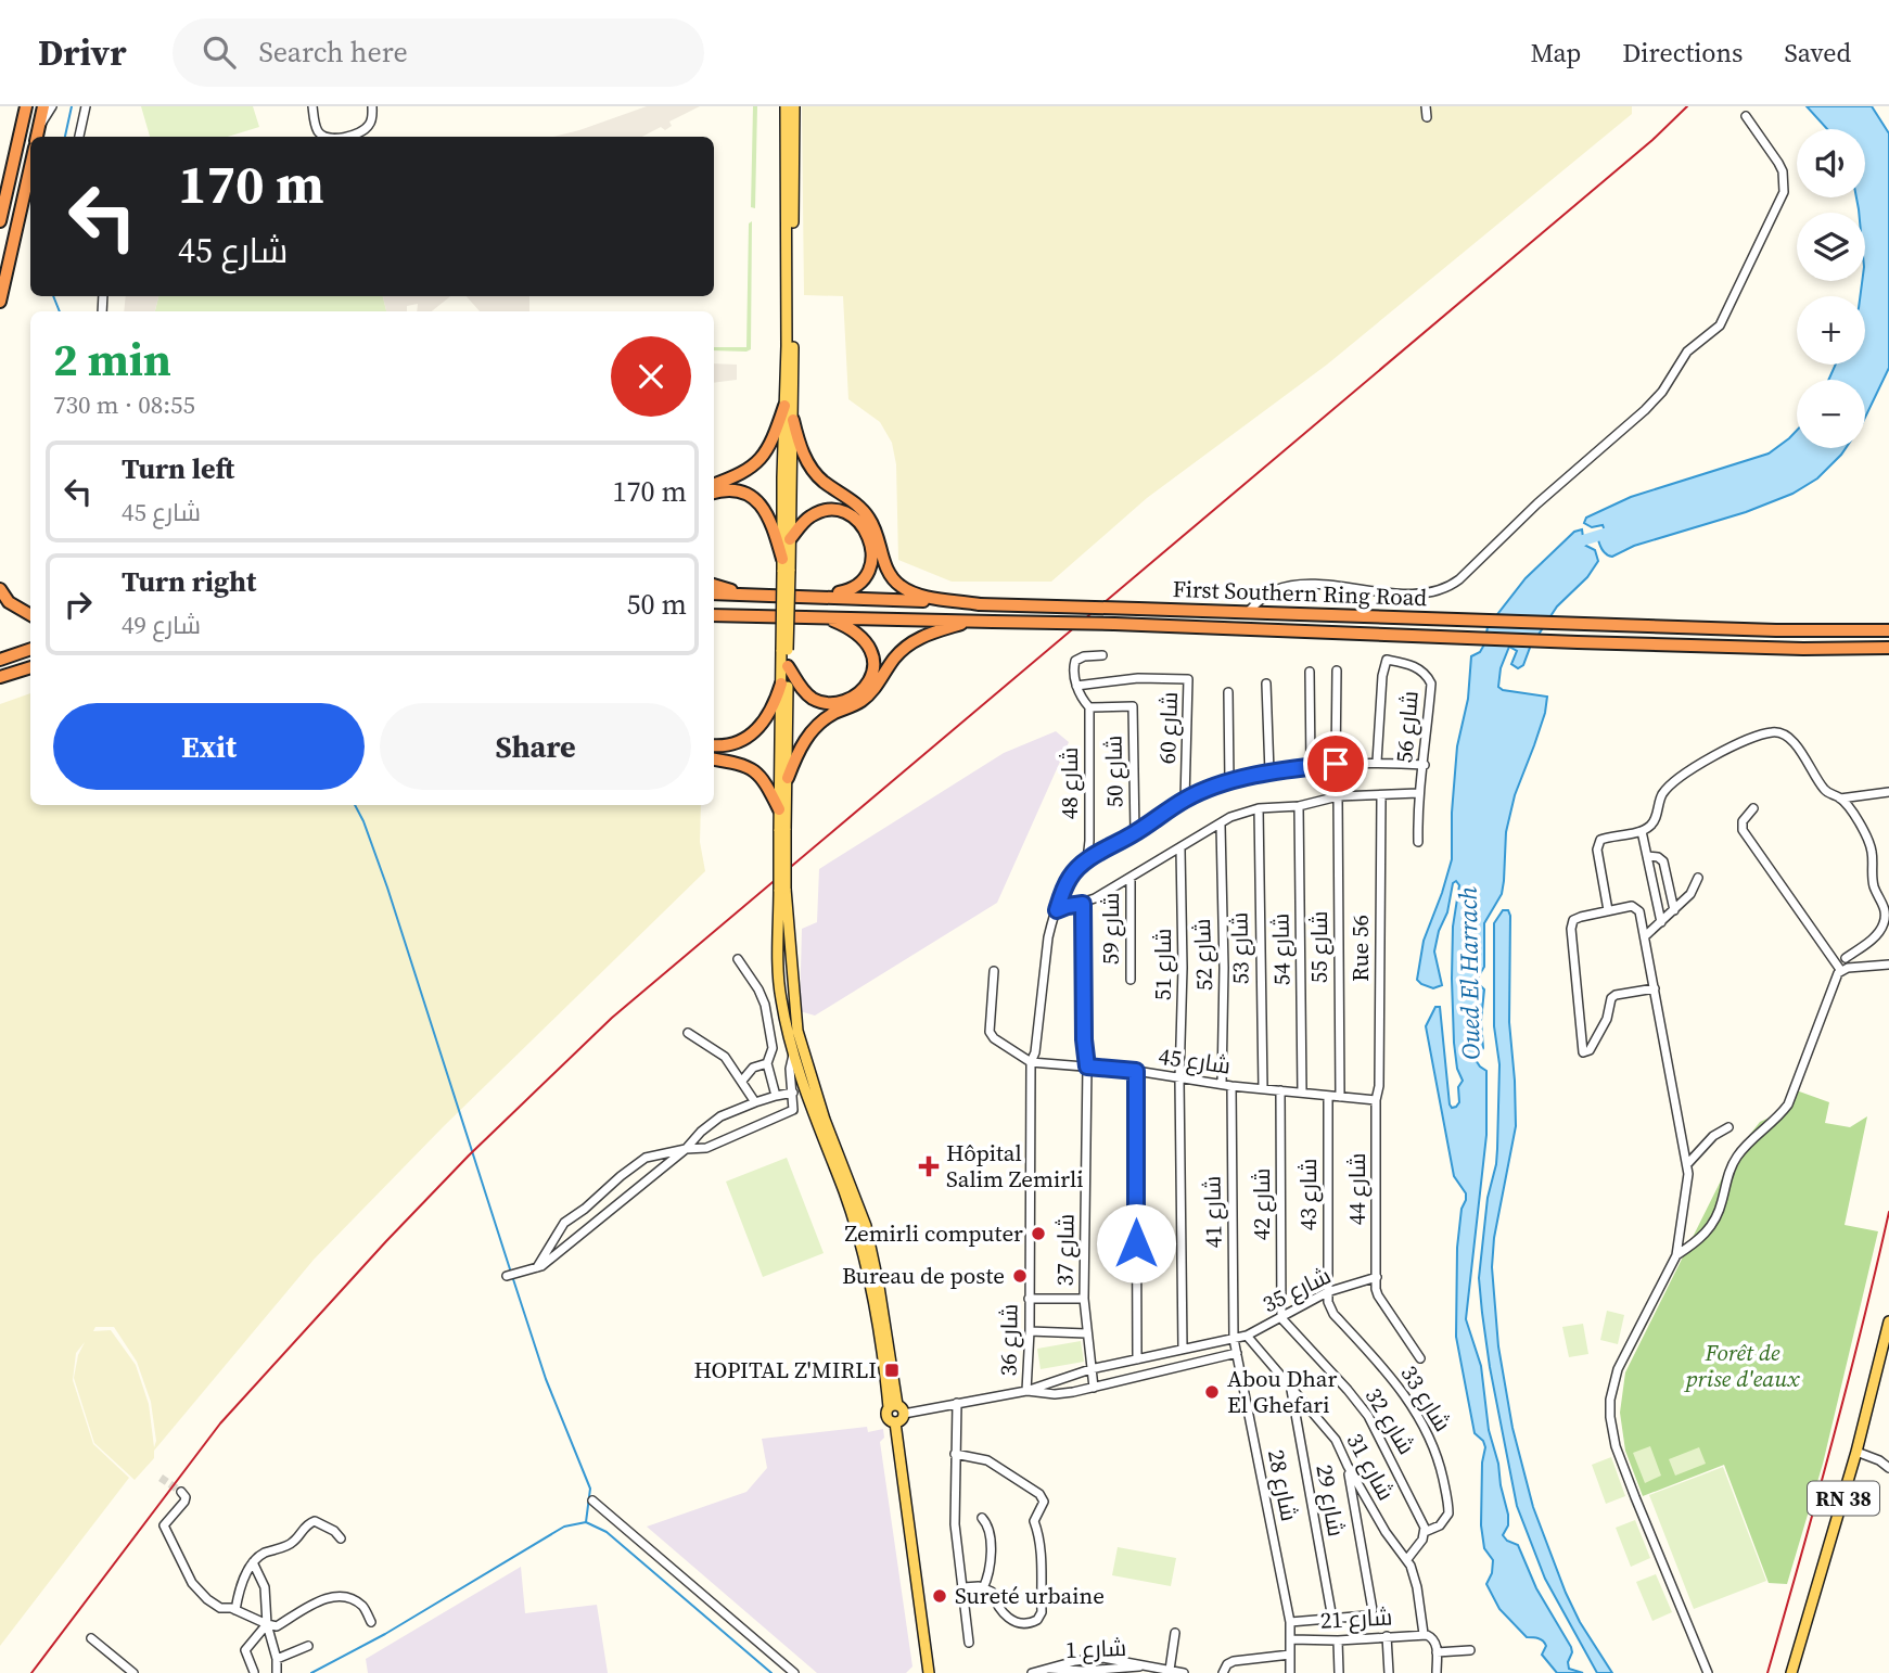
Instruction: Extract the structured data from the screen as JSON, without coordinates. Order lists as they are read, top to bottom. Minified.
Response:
{"streets":{"highway":["First Southern Ring Road"],"main road":["RN 38"],"street":["شارع 56","شارع 60","شارع 50","شارع 48","شارع 59","شارع 55","شارع 53","Rue 56","شارع 54","شارع 52","شارع 51","شارع 45","شارع 44","شارع 43","شارع 42","شارع 41","شارع 37","شارع 35","شارع 36","شارع 33","شارع 32","شارع 31","شارع 28","شارع 29","شارع 21","شارع 1"]},"crossings":[["شارع 56","Rue 56"],["شارع 50","شارع 48"],["شارع 55","شارع 45"],["شارع 53","شارع 45"],["Rue 56","شارع 45"],["Rue 56","شارع 44"],["شارع 54","شارع 45"],["شارع 52","شارع 45"],["شارع 52","شارع 41"],["شارع 51","شارع 45"],["شارع 51","شارع 35"],["شارع 45","شارع 44"],["شارع 45","شارع 43"],["شارع 45","شارع 42"],["شارع 45","شارع 41"],["شارع 45","شارع 37"],["شارع 45","شارع 36"],["شارع 44","شارع 35"],["شارع 43","شارع 35"],["شارع 43","شارع 33"],["شارع 42","شارع 35"],["شارع 42","شارع 32"],["شارع 41","شارع 35"],["شارع 41","شارع 28"],["شارع 37","شارع 35"],["شارع 35","شارع 36"],["شارع 35","شارع 33"],["شارع 35","شارع 32"],["شارع 35","شارع 31"],["شارع 35","شارع 28"],["شارع 33","شارع 32"],["شارع 31","شارع 29"],["شارع 31","شارع 21"],["شارع 28","شارع 21"]],"water":["Oued El Harrach"],"parks":["Forêt de prise d'eaux"],"places":{"health":["Hôpital Salim Zemirli"],"other":["Zemirli computer","Bureau de poste","Abou Dhar El Ghefari","Sureté urbaine"],"transit":["HOPITAL Z'MIRLI"]},"page":{"header":"Drivr","search":"Search here","nav":["Map","Directions","Saved"],"map_buttons":["+","−"],"turn":["170 m","شارع 45"],"heading":["2 min","730 m · 08:55"],"list":[{"name":"Turn left","note":"شارع 45","value":"170 m"},{"name":"Turn right","note":"شارع 49","value":"50 m"}],"buttons":["Exit","Share"]}}
